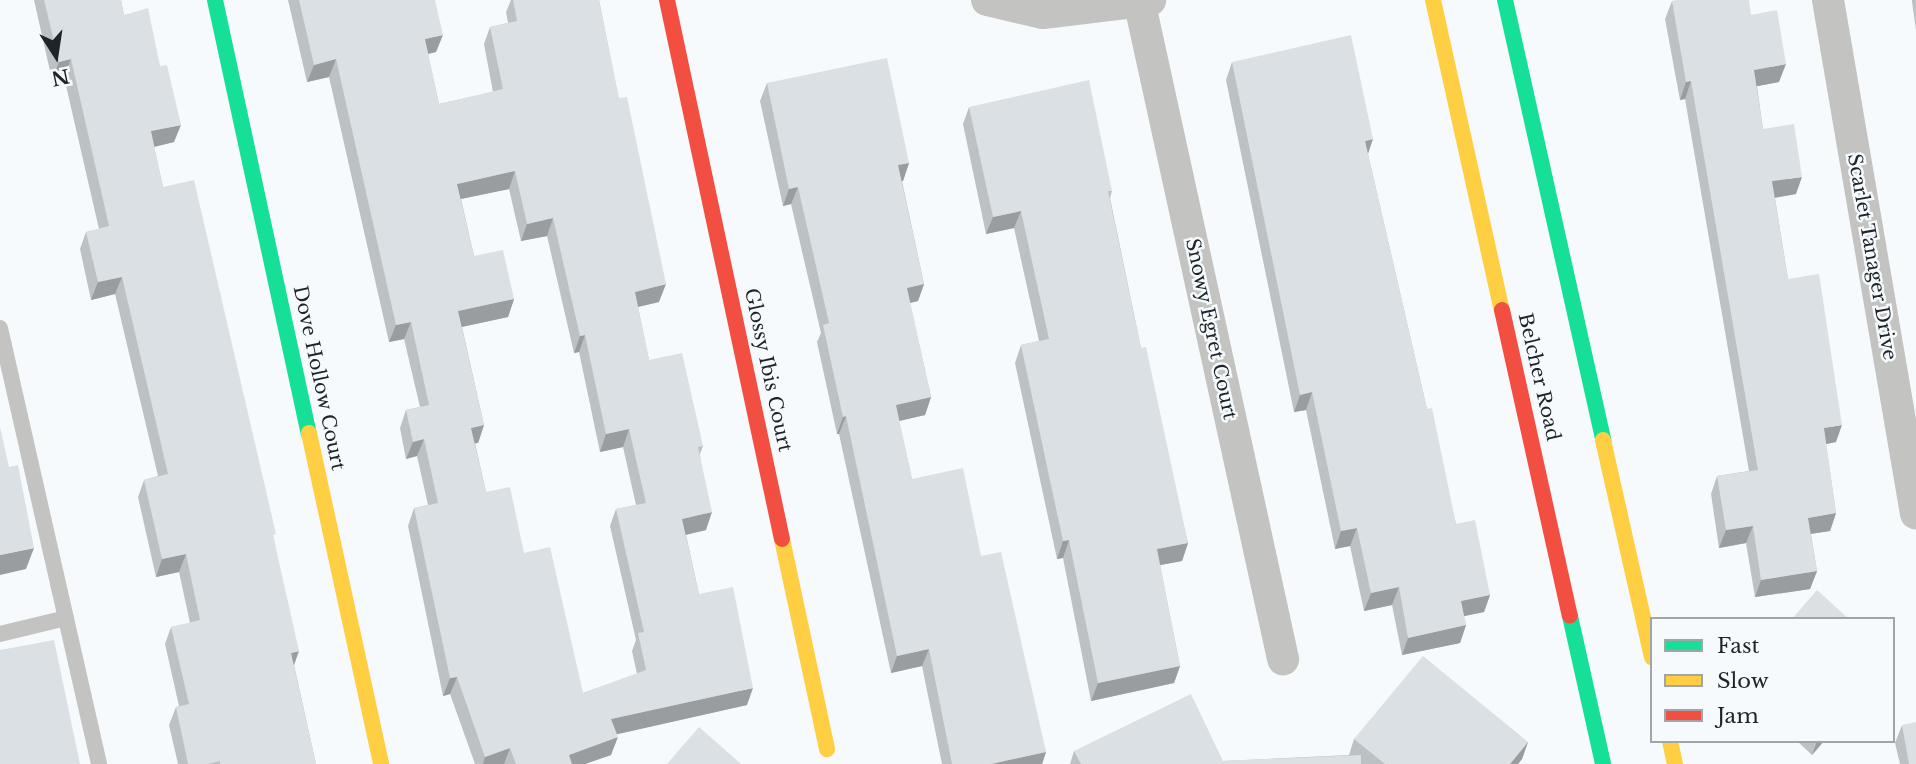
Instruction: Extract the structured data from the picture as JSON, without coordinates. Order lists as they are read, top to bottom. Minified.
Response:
{"streets":{"street":["Scarlet Tanager Drive","Snowy Egret Court","Glossy Ibis Court","Belcher Road","Dove Hollow Court"]},"legend":["Fast","Slow","Jam"],"north":"bottom"}
